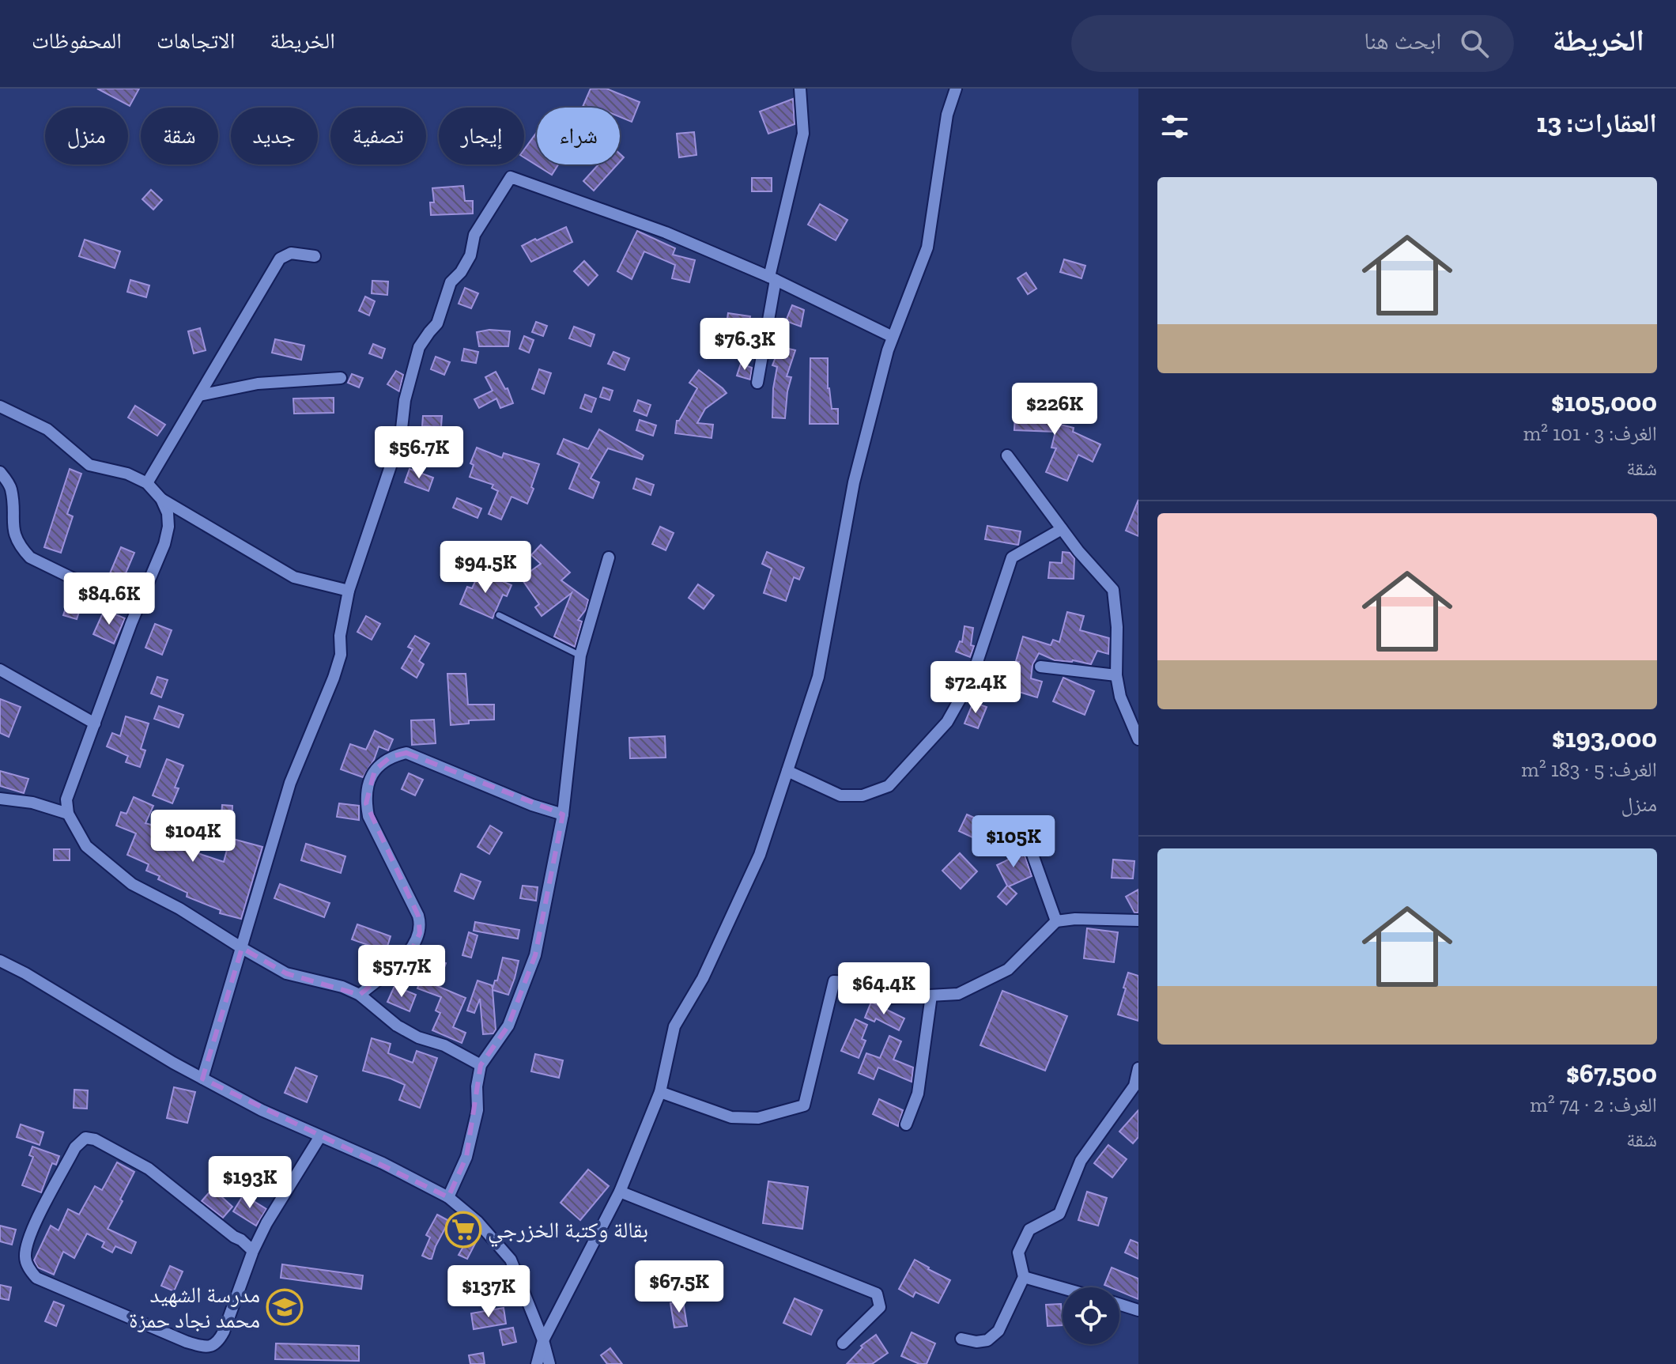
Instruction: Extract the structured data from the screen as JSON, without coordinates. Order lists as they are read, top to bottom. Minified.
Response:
{"places":{"supermarket":["بقالة وكتبة الخزرجي"],"school or university":["مدرسة الشهيد محمد نجاد حمزة"]},"page":{"header":"الخريطة","search":"ابحث هنا","nav":["الخريطة","الاتجاهات","المحفوظات"],"heading":"العقارات: 13","chip":["شراء","إيجار","تصفية","جديد","شقة","منزل"],"list":[{"name":"$105,000","note":"الغرف: 3 · 101 m² · شقة"},{"name":"$193,000","note":"الغرف: 5 · 183 m² · منزل"},{"name":"$67,500","note":"الغرف: 2 · 74 m² · شقة"}],"price":["$76.3K","$226K","$56.7K","$94.5K","$84.6K","$72.4K","$104K","$105K","$57.7K","$64.4K","$193K","$67.5K","$137K"]}}
